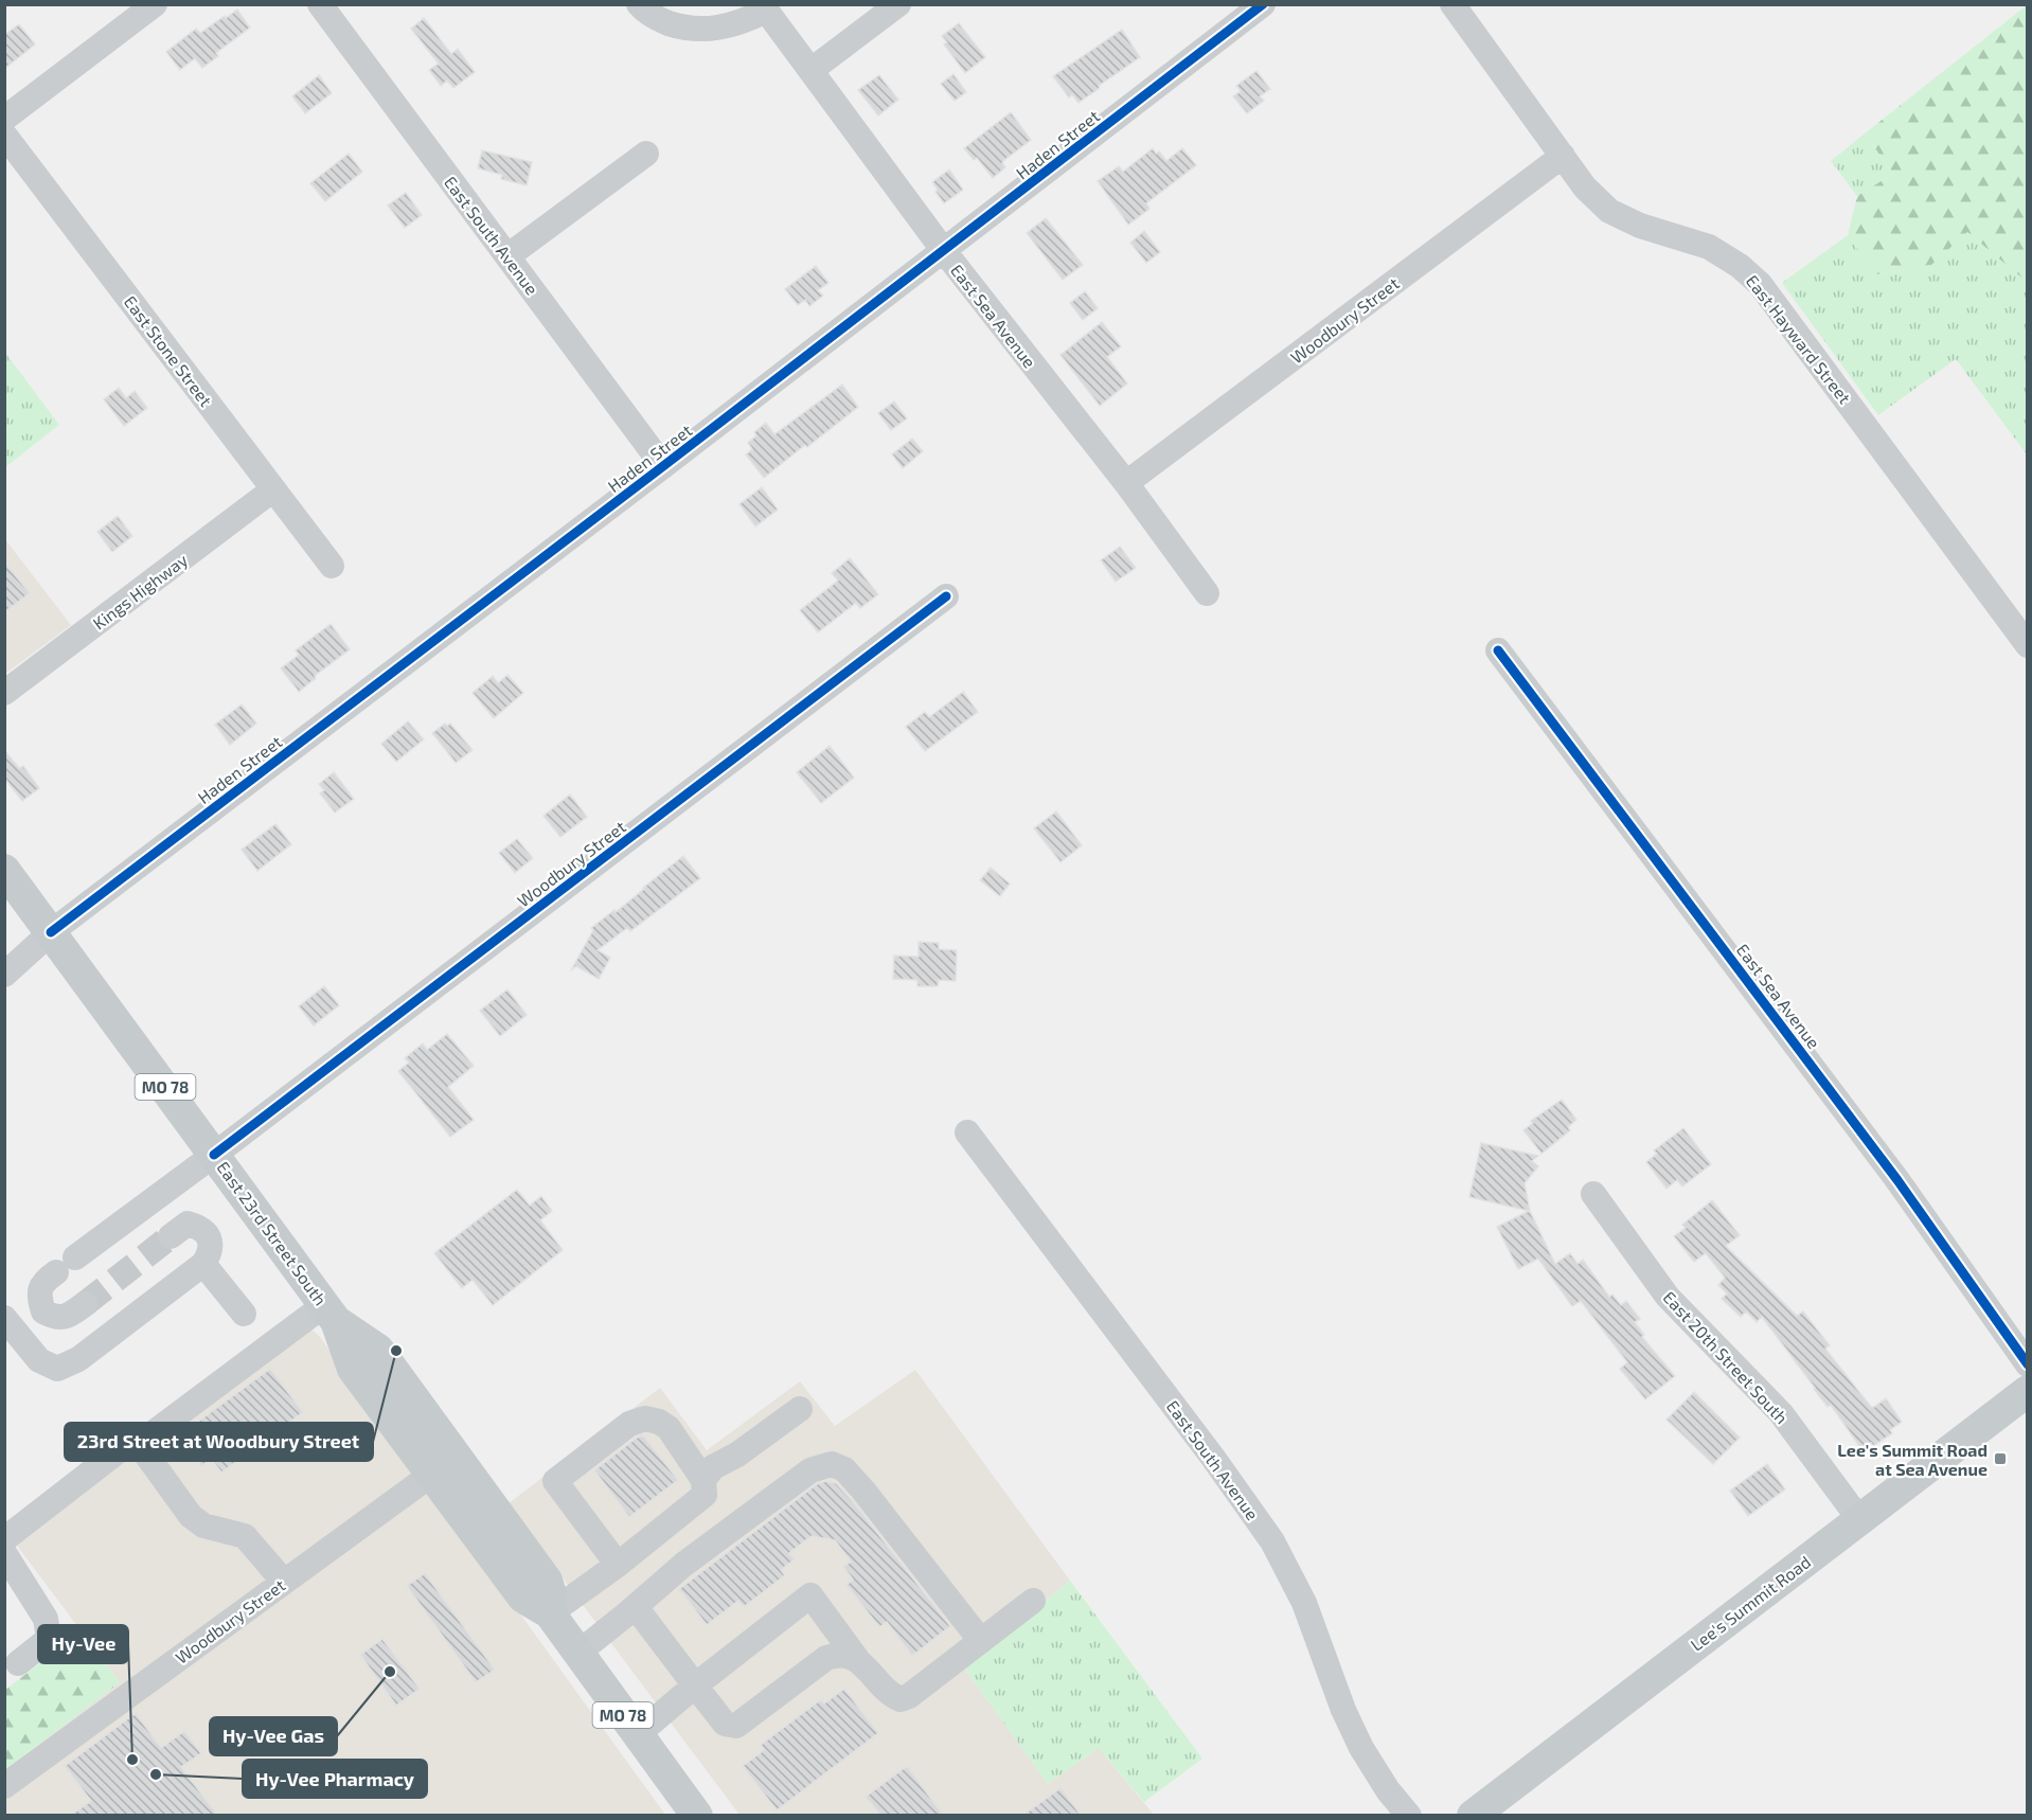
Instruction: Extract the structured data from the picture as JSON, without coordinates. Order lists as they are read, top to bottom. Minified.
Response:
{"streets":{"main road":["MO 78","East 23rd Street South","Lee's Summit Road"],"street":["Haden Street","East South Avenue","East Sea Avenue","Woodbury Street","East Hayward Street","East Stone Street","Kings Highway","East 20th Street South"]},"crossings":[["Haden Street","East South Avenue"],["Haden Street","East Sea Avenue"],["Haden Street","East 23rd Street South"],["East Sea Avenue","Woodbury Street"],["Woodbury Street","East Hayward Street"],["Woodbury Street","East 23rd Street South"],["East Stone Street","Kings Highway"],["MO 78","East 23rd Street South"],["East 20th Street South","Lee's Summit Road"]],"places":{"other":["23rd Street at Woodbury Street","Hy-Vee Gas","Hy-Vee","Hy-Vee Pharmacy"],"transit":["Lee's Summit Road at Sea Avenue"]}}
